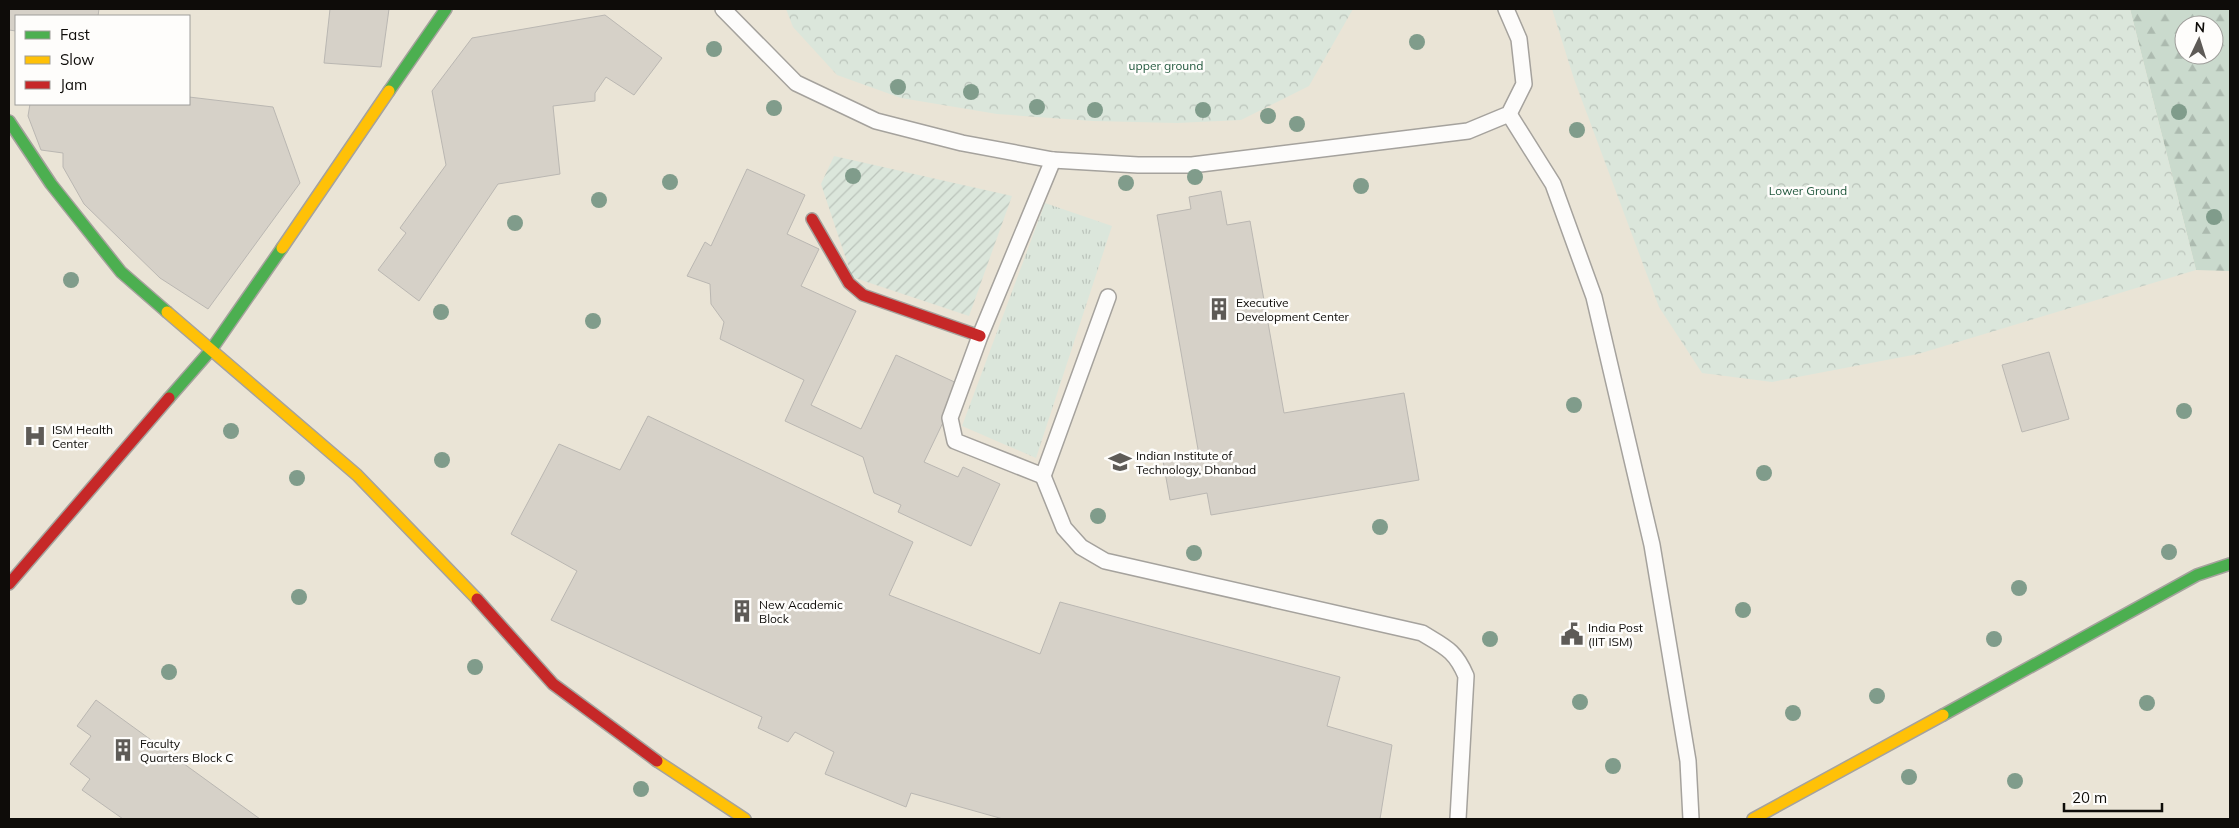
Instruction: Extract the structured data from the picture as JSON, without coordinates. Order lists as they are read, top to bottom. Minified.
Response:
{"parks":["upper ground","Lower Ground"],"places":{"building":["Executive Development Center","New Academic Block","Faculty Quarters Block C"],"hospital":["ISM Health Center"],"school or university":["Indian Institute of Technology, Dhanbad"],"public building":["India Post (IIT ISM)"]},"legend":["Fast","Slow","Jam"],"scale_bar":"20 m","north":"top"}
